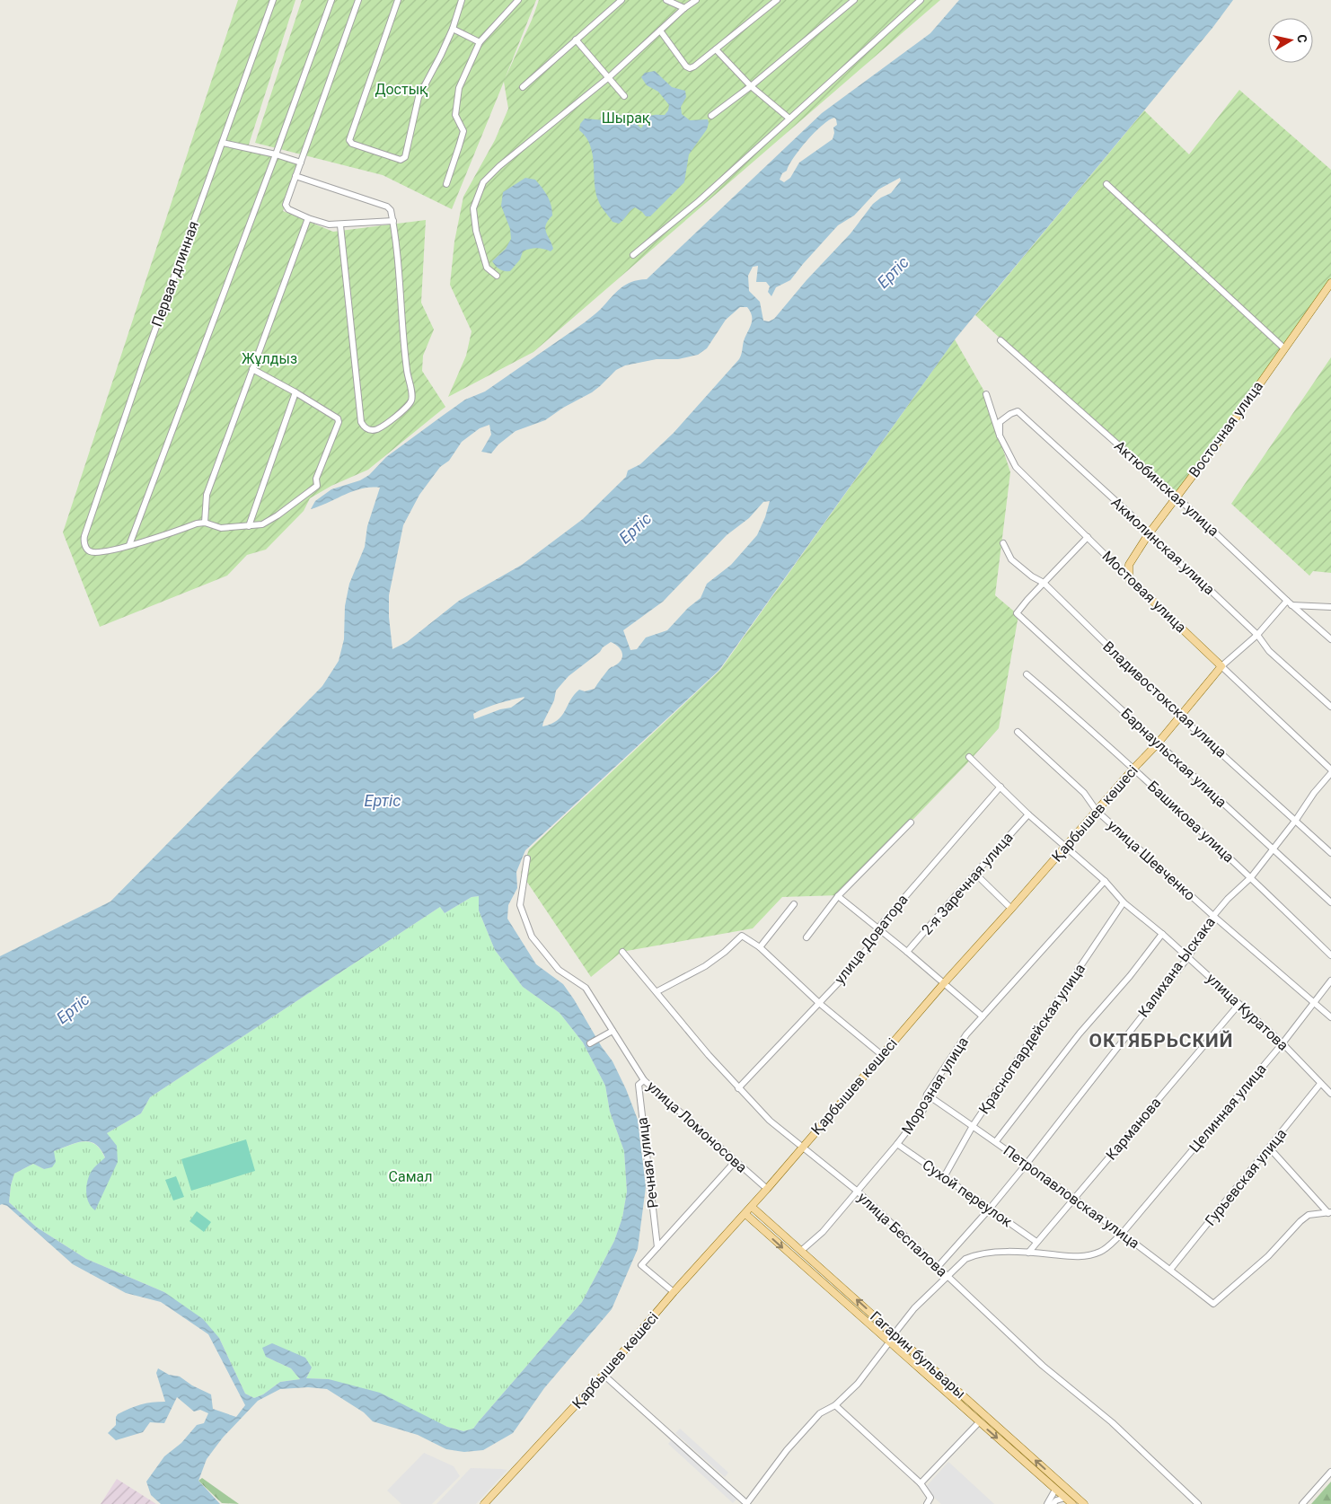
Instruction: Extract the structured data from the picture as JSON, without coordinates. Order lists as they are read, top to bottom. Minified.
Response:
{"streets":{"main road":["Восточная улица","Мостовая улица","Қарбышев көшесі","Гагарин бульвары"],"street":["Первая длинная","Актюбинская улица","Акмолинская улица","Владивостокская улица","Барнаульская улица","Башикова улица","улица Шевченко","2-я Заречная улица","улица Доватора","Калихана Ыскака","улица Куратова","Красногвардейская улица","Морозная улица","Целинная улица","улица Ломоносова","Карманова","Речная улица","Гурьевская улица","Сухой переулок","Петропавловская улица","улица Беспалова"]},"crossings":[["Восточная улица","Актюбинская улица"],["Восточная улица","Акмолинская улица"],["Восточная улица","Мостовая улица"],["Акмолинская улица","Мостовая улица"],["Мостовая улица","Қарбышев көшесі"],["Владивостокская улица","Барнаульская улица"],["Владивостокская улица","Қарбышев көшесі"],["Владивостокская улица","Калихана Ыскака"],["Барнаульская улица","Қарбышев көшесі"],["Барнаульская улица","Калихана Ыскака"],["Қарбышев көшесі","Башикова улица"],["Қарбышев көшесі","улица Шевченко"],["Қарбышев көшесі","улица Куратова"],["Қарбышев көшесі","улица Ломоносова"],["Қарбышев көшесі","улица Беспалова"],["Қарбышев көшесі","Гагарин бульвары"],["Башикова улица","Калихана Ыскака"],["улица Шевченко","Калихана Ыскака"],["улица Шевченко","Целинная улица"],["2-я Заречная улица","улица Куратова"],["улица Доватора","улица Куратова"],["улица Доватора","улица Беспалова"],["Калихана Ыскака","улица Куратова"],["Калихана Ыскака","Сухой переулок"],["Калихана Ыскака","Петропавловская улица"],["Калихана Ыскака","улица Беспалова"],["улица Куратова","Красногвардейская улица"],["улица Куратова","Морозная улица"],["улица Куратова","Целинная улица"],["улица Куратова","Карманова"],["улица Куратова","Гурьевская улица"],["Красногвардейская улица","Сухой переулок"],["Красногвардейская улица","Петропавловская улица"],["Морозная улица","Сухой переулок"],["Морозная улица","Петропавловская улица"],["Морозная улица","улица Беспалова"],["Морозная улица","Гагарин бульвары"],["Целинная улица","Карманова"],["Целинная улица","Петропавловская улица"],["Целинная улица","улица Беспалова"],["Целинная улица","Гагарин бульвары"],["улица Ломоносова","Речная улица"],["Карманова","Сухой переулок"],["Карманова","Петропавловская улица"],["Гурьевская улица","Петропавловская улица"]],"districts":["ОКТЯБРЬСКИЙ"],"water":["Ертіс"],"parks":["Достық","Шырақ","Жұлдыз","Самал"],"north":"right"}
